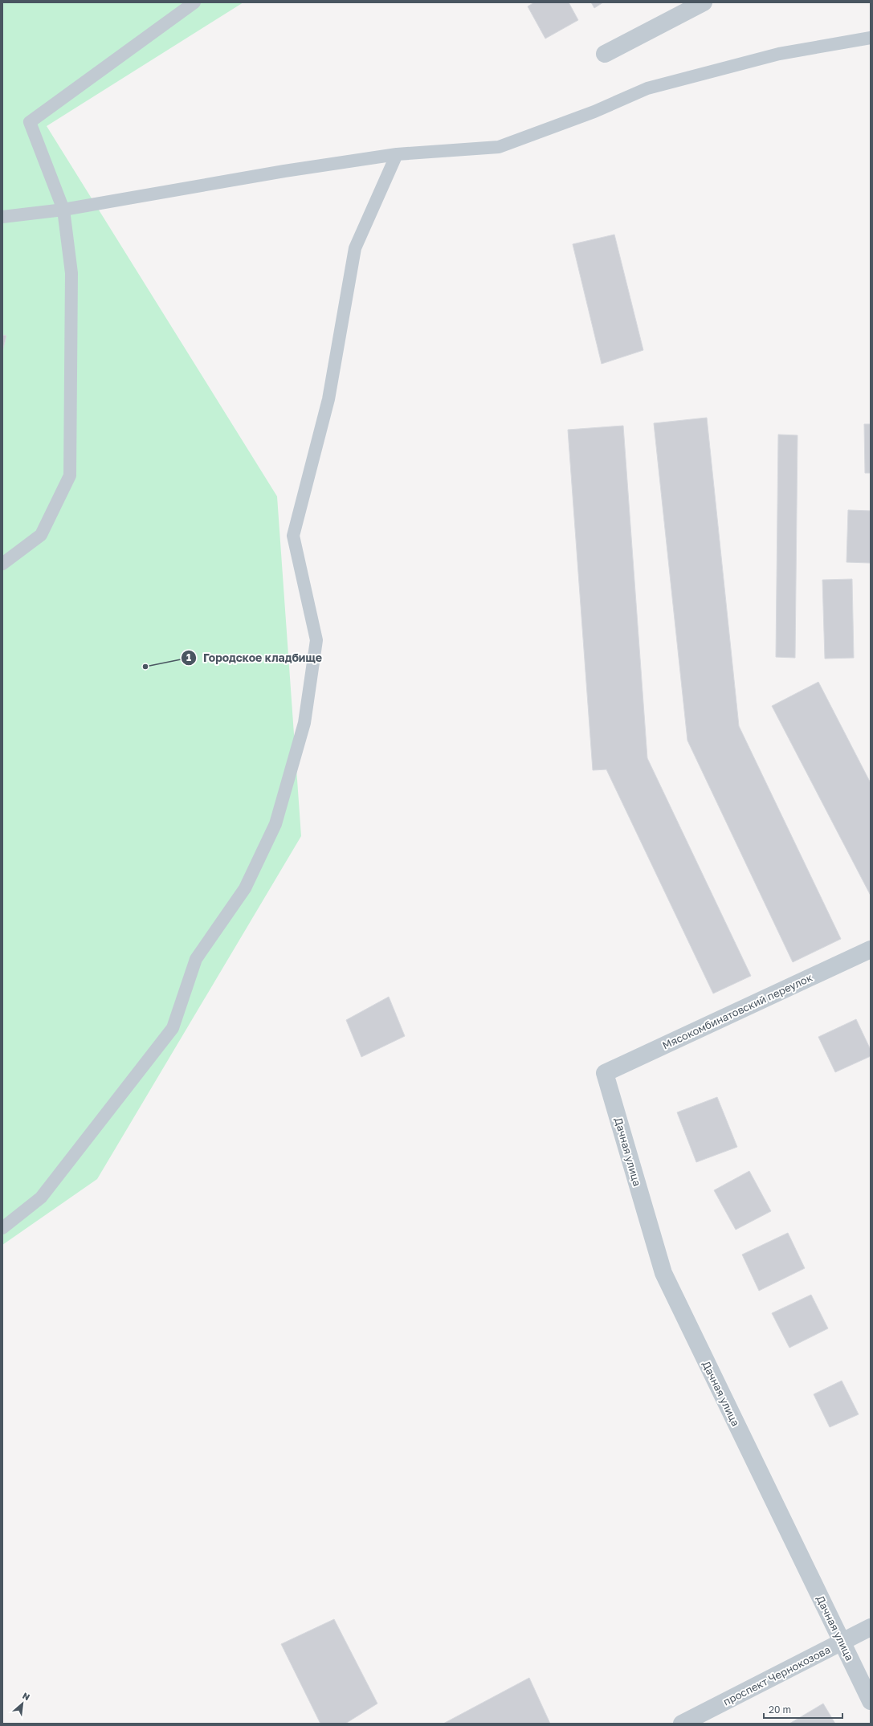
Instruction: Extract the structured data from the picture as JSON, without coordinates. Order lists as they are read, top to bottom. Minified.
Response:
{"streets":{"street":["Мясокомбинатовский переулок","Дачная улица","проспект Чернокозова"]},"crossings":[["Мясокомбинатовский переулок","Дачная улица"],["Дачная улица","проспект Чернокозова"]],"places":["Городское кладбище"],"scale_bar":"20 m","north":"top right"}
